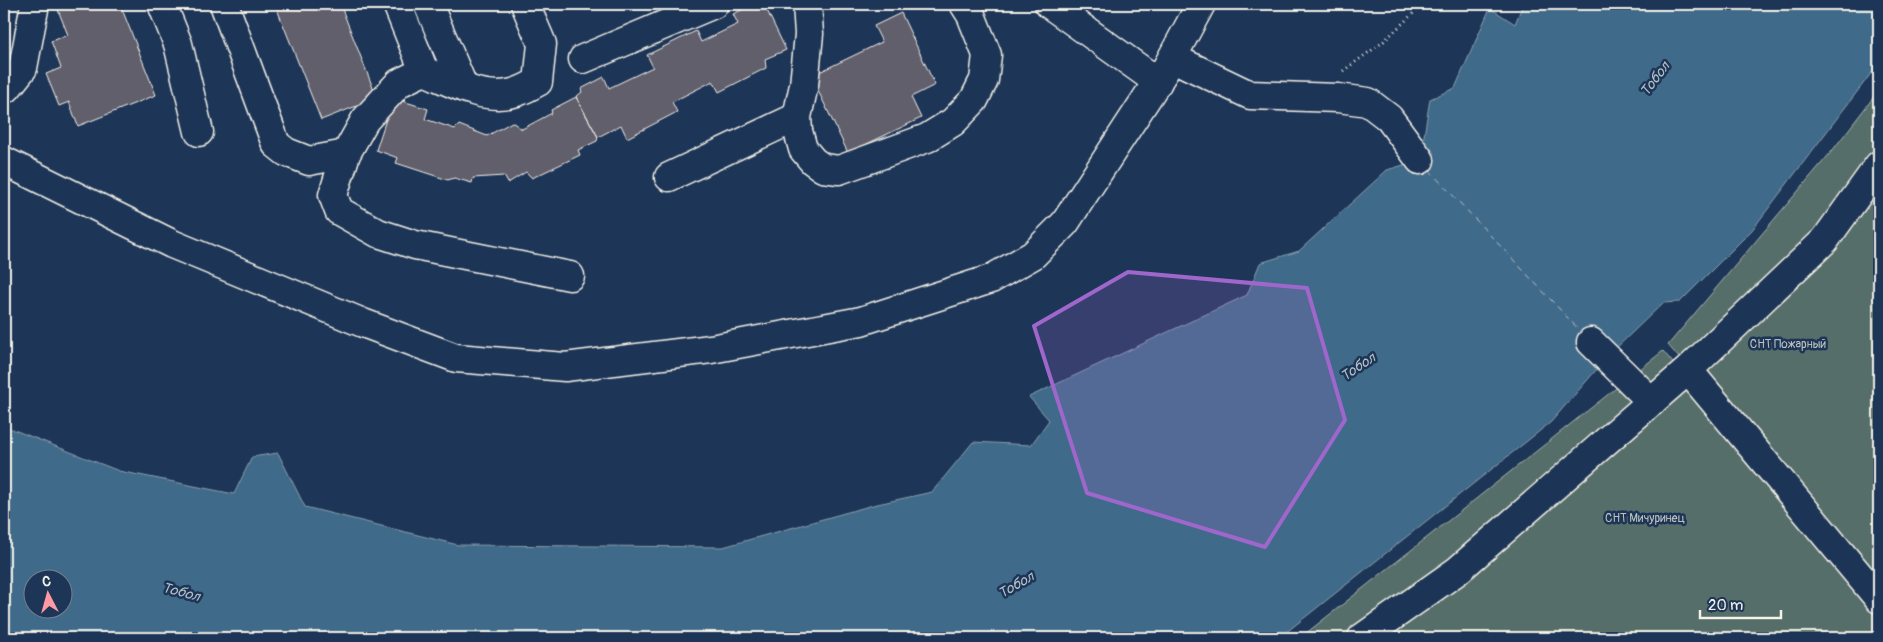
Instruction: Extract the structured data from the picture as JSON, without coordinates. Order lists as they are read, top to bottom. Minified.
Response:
{"water":["Тобол"],"parks":["СНТ Пожарный","СНТ Мичуринец"],"scale_bar":"20 m","north":"top"}
